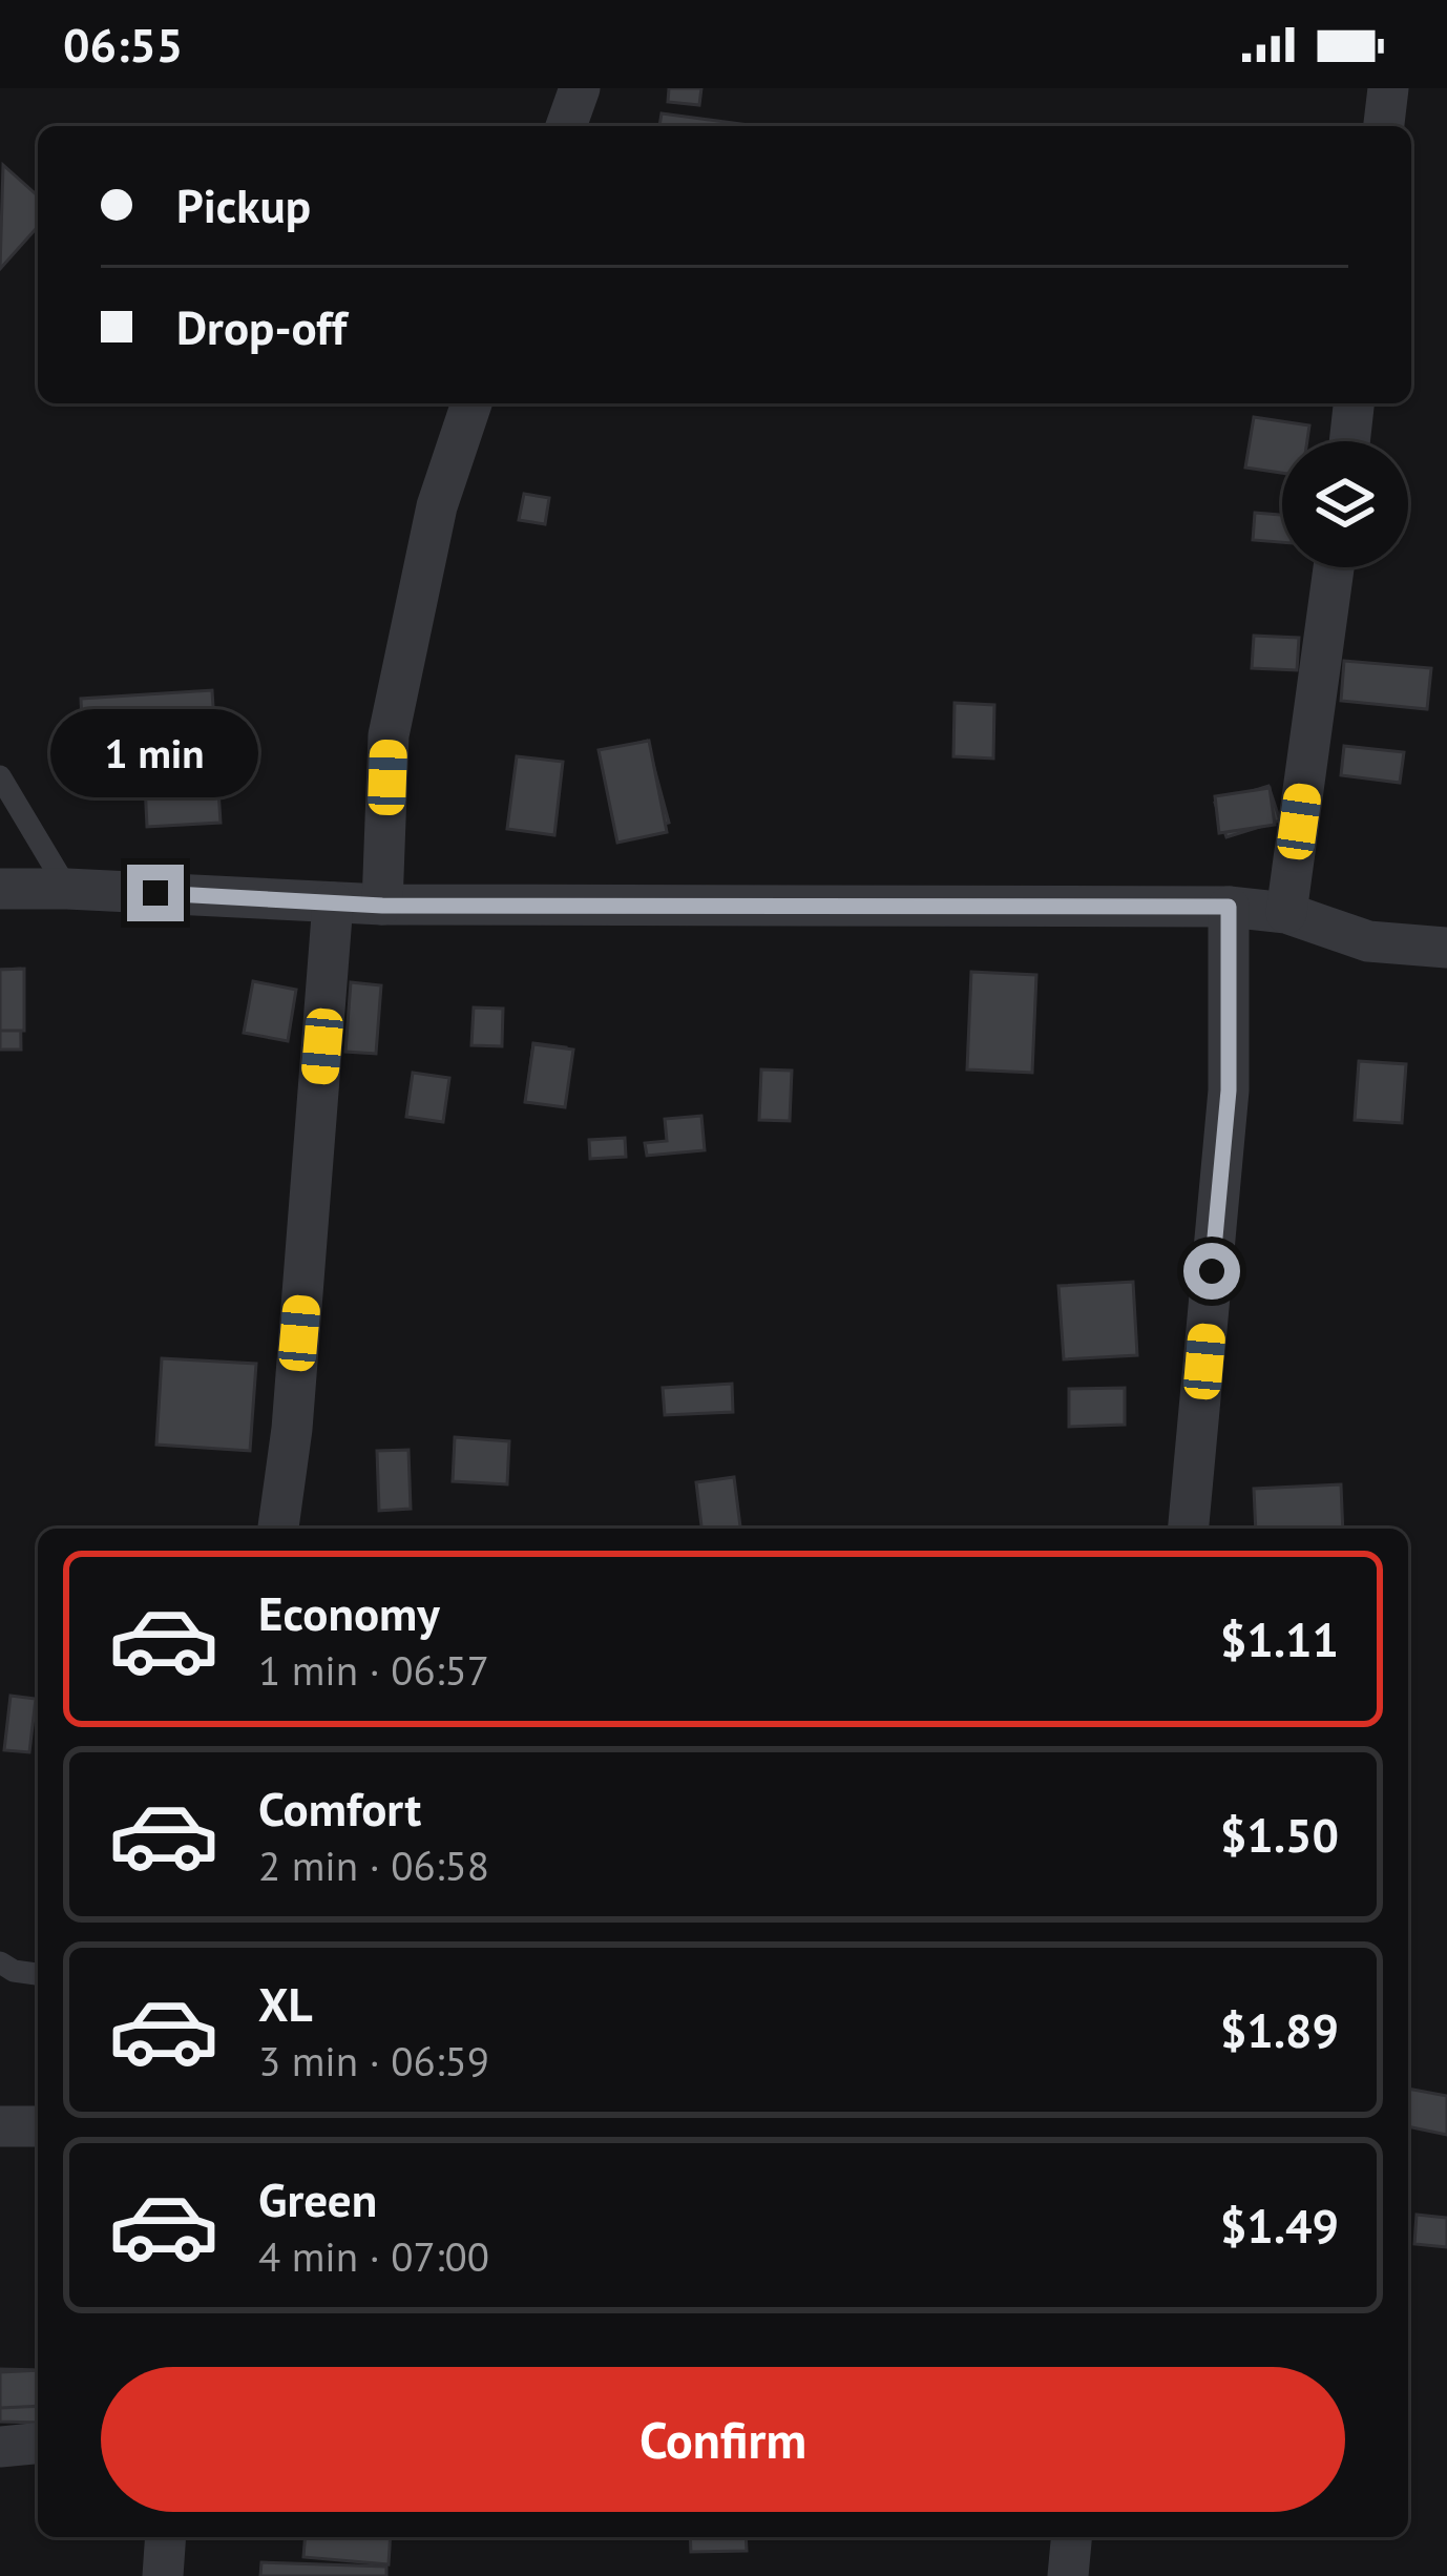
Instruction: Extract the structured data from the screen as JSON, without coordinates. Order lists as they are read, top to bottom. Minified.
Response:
{"page":{"status":"06:55","banner":["Pickup","Drop-off"],"bubble":"1 min","list":[{"name":"Economy","note":"1 min · 06:57","value":"$1.11"},{"name":"Comfort","note":"2 min · 06:58","value":"$1.50"},{"name":"XL","note":"3 min · 06:59","value":"$1.89"},{"name":"Green","note":"4 min · 07:00","value":"$1.49"}],"buttons":"Confirm"}}
